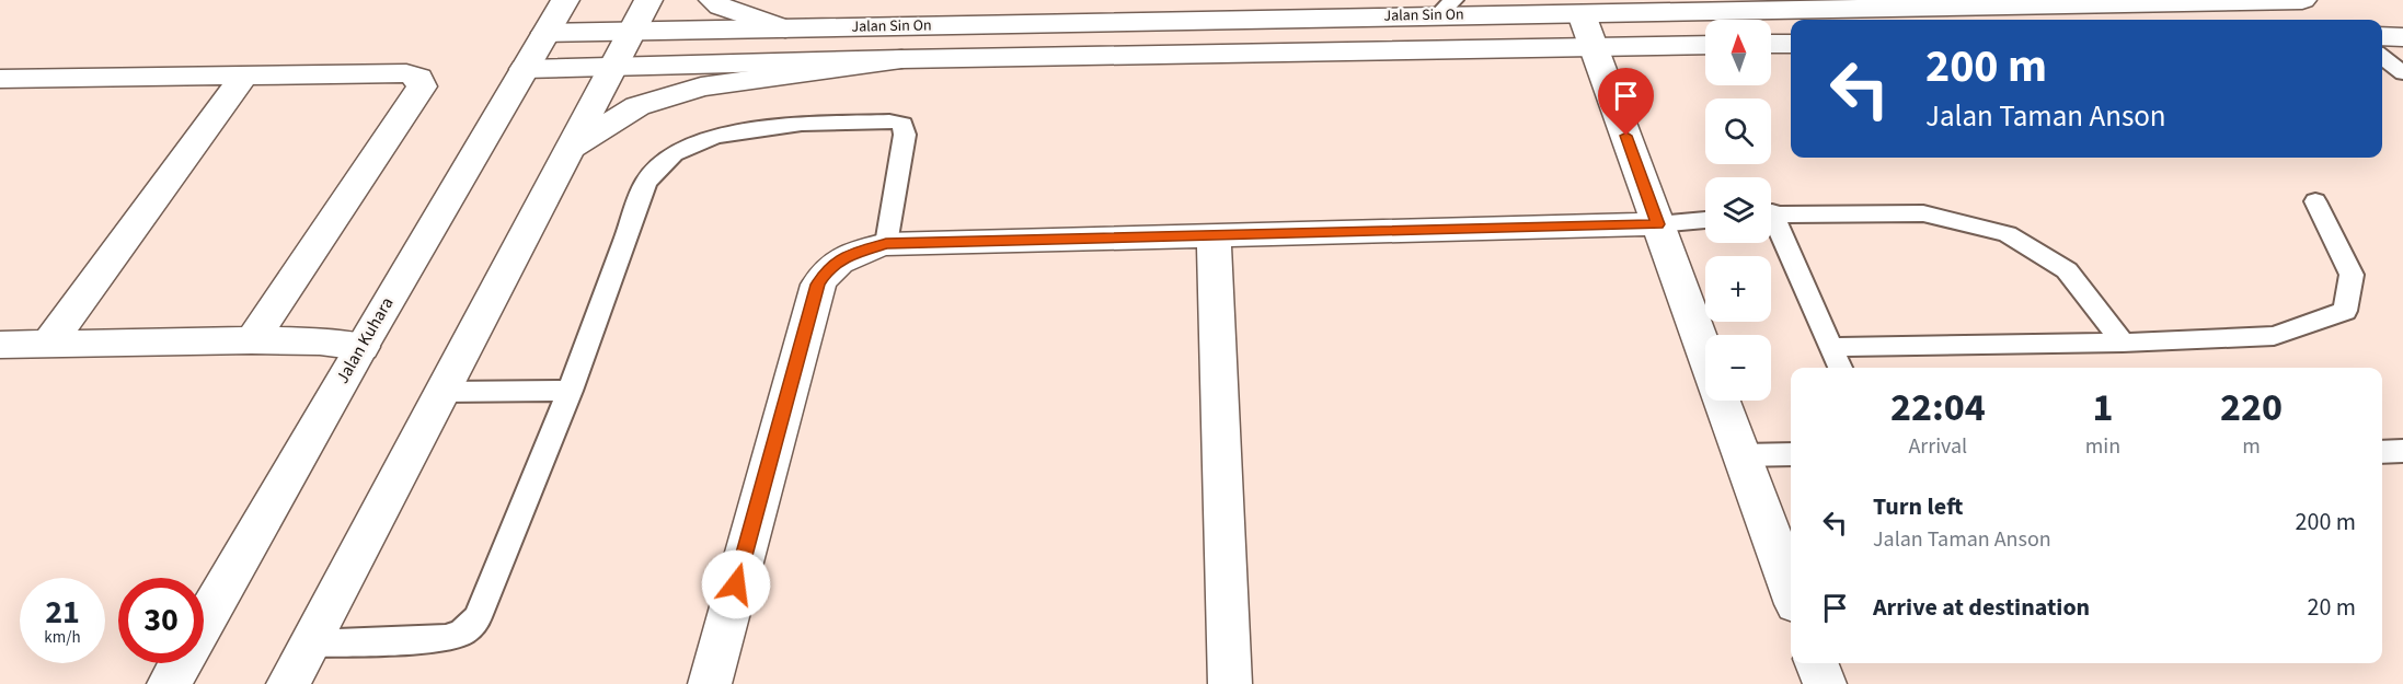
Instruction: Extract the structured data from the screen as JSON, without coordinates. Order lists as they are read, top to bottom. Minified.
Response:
{"streets":{"main road":["Jalan Sin On","Jalan Kuhara"]},"crossings":[["Jalan Sin On","Jalan Kuhara"]],"north":"top","page":{"map_buttons":["+","−"],"turn":["200 m","Jalan Taman Anson"],"eta":["22:04","Arrival","1","min","220","m"],"list":[{"name":"Turn left","note":"Jalan Taman Anson","value":"200 m"},{"name":"Arrive at destination","value":"20 m"}],"speed":"21 km/h","limit":"30"}}
